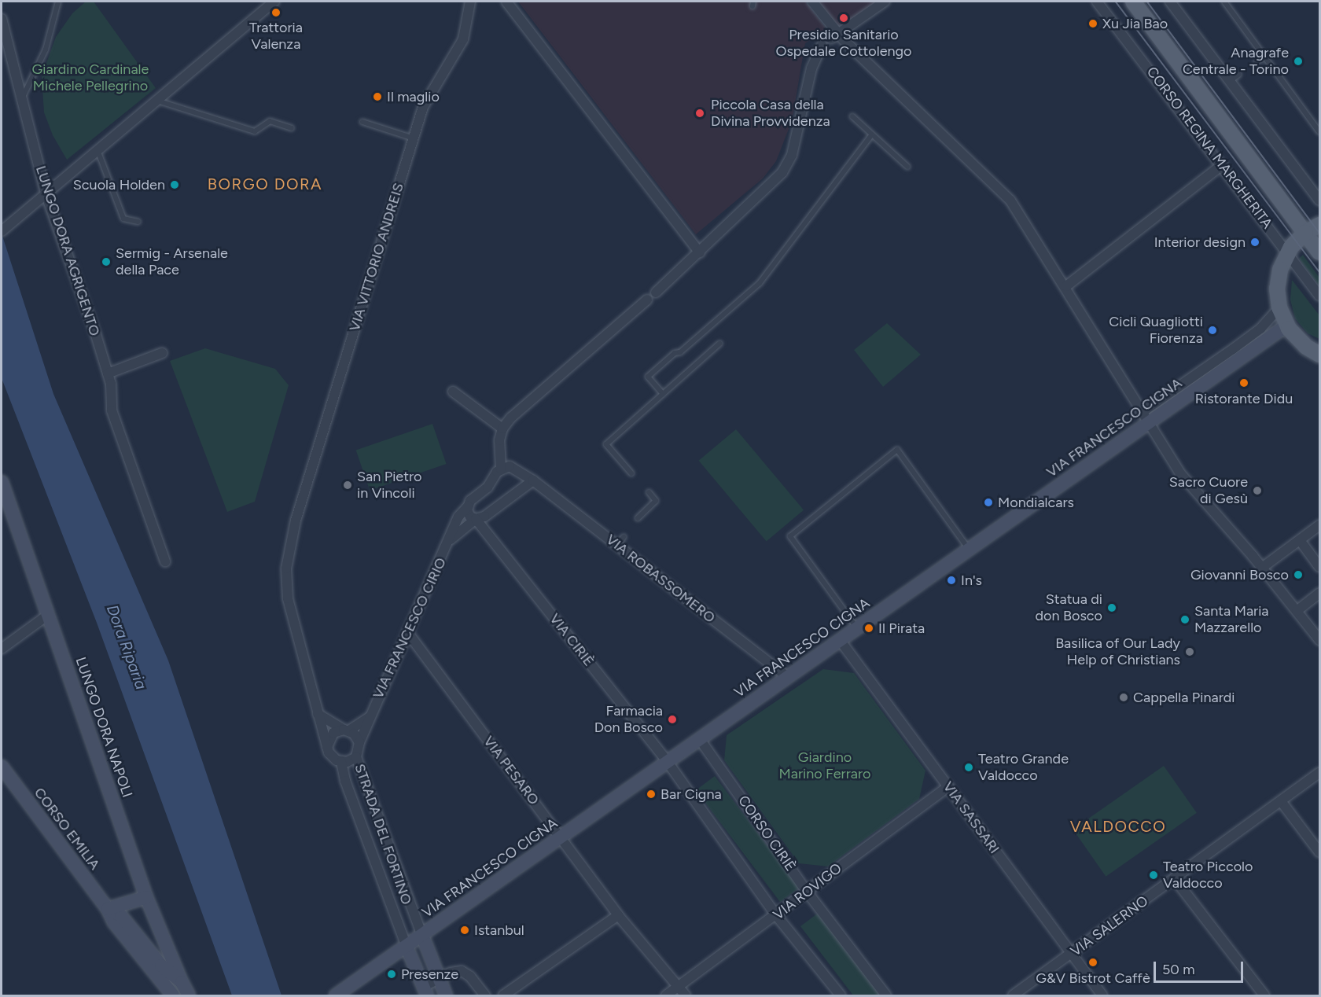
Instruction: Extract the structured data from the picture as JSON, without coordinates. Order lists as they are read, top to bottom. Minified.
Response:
{"streets":{"main road":["CORSO REGINA MARGHERITA"],"street":["LUNGO DORA AGRIGENTO","VIA VITTORIO ANDREIS","VIA FRANCESCO CIGNA","VIA ROBASSOMERO","VIA FRANCESCO CIRIO","VIA CIRIÈ","LUNGO DORA NAPOLI","VIA PESARO","VIA SASSARI","CORSO EMILIA","CORSO CIRIÈ","STRADA DEL FORTINO","VIA ROVIGO","VIA SALERNO"]},"crossings":[["VIA FRANCESCO CIGNA","VIA ROBASSOMERO"],["VIA FRANCESCO CIGNA","VIA CIRIÈ"],["VIA FRANCESCO CIGNA","VIA PESARO"],["VIA FRANCESCO CIGNA","VIA SASSARI"],["VIA FRANCESCO CIGNA","CORSO CIRIÈ"],["VIA FRANCESCO CIGNA","STRADA DEL FORTINO"],["VIA ROBASSOMERO","VIA FRANCESCO CIRIO"],["VIA FRANCESCO CIRIO","VIA CIRIÈ"],["VIA FRANCESCO CIRIO","VIA PESARO"],["VIA FRANCESCO CIRIO","STRADA DEL FORTINO"],["LUNGO DORA NAPOLI","CORSO EMILIA"],["VIA PESARO","VIA ROVIGO"],["VIA SASSARI","VIA ROVIGO"],["VIA SASSARI","VIA SALERNO"],["CORSO CIRIÈ","VIA ROVIGO"]],"districts":["BORGO DORA","VALDOCCO"],"water":["Dora Riparia"],"parks":["Giardino Cardinale Michele Pellegrino","Giardino Marino Ferraro"],"places":["Trattoria Valenza","Presidio Sanitario Ospedale Cottolengo","Xu Jia Bao","Anagrafe Centrale - Torino","Il maglio","Piccola Casa della Divina Provvidenza","Scuola Holden","Interior design","Sermig - Arsenale della Pace","Cicli Quagliotti Fiorenza","Ristorante Didu","San Pietro in Vincoli","Sacro Cuore di Gesù","Mondialcars","Giovanni Bosco","In's","Statua di don Bosco","Santa Maria Mazzarello","Il Pirata","Basilica of Our Lady Help of Christians","Cappella Pinardi","Farmacia Don Bosco","Teatro Grande Valdocco","Bar Cigna","Teatro Piccolo Valdocco","Istanbul","G&V Bistrot Caffè","Presenze"],"scale_bar":"50 m"}
